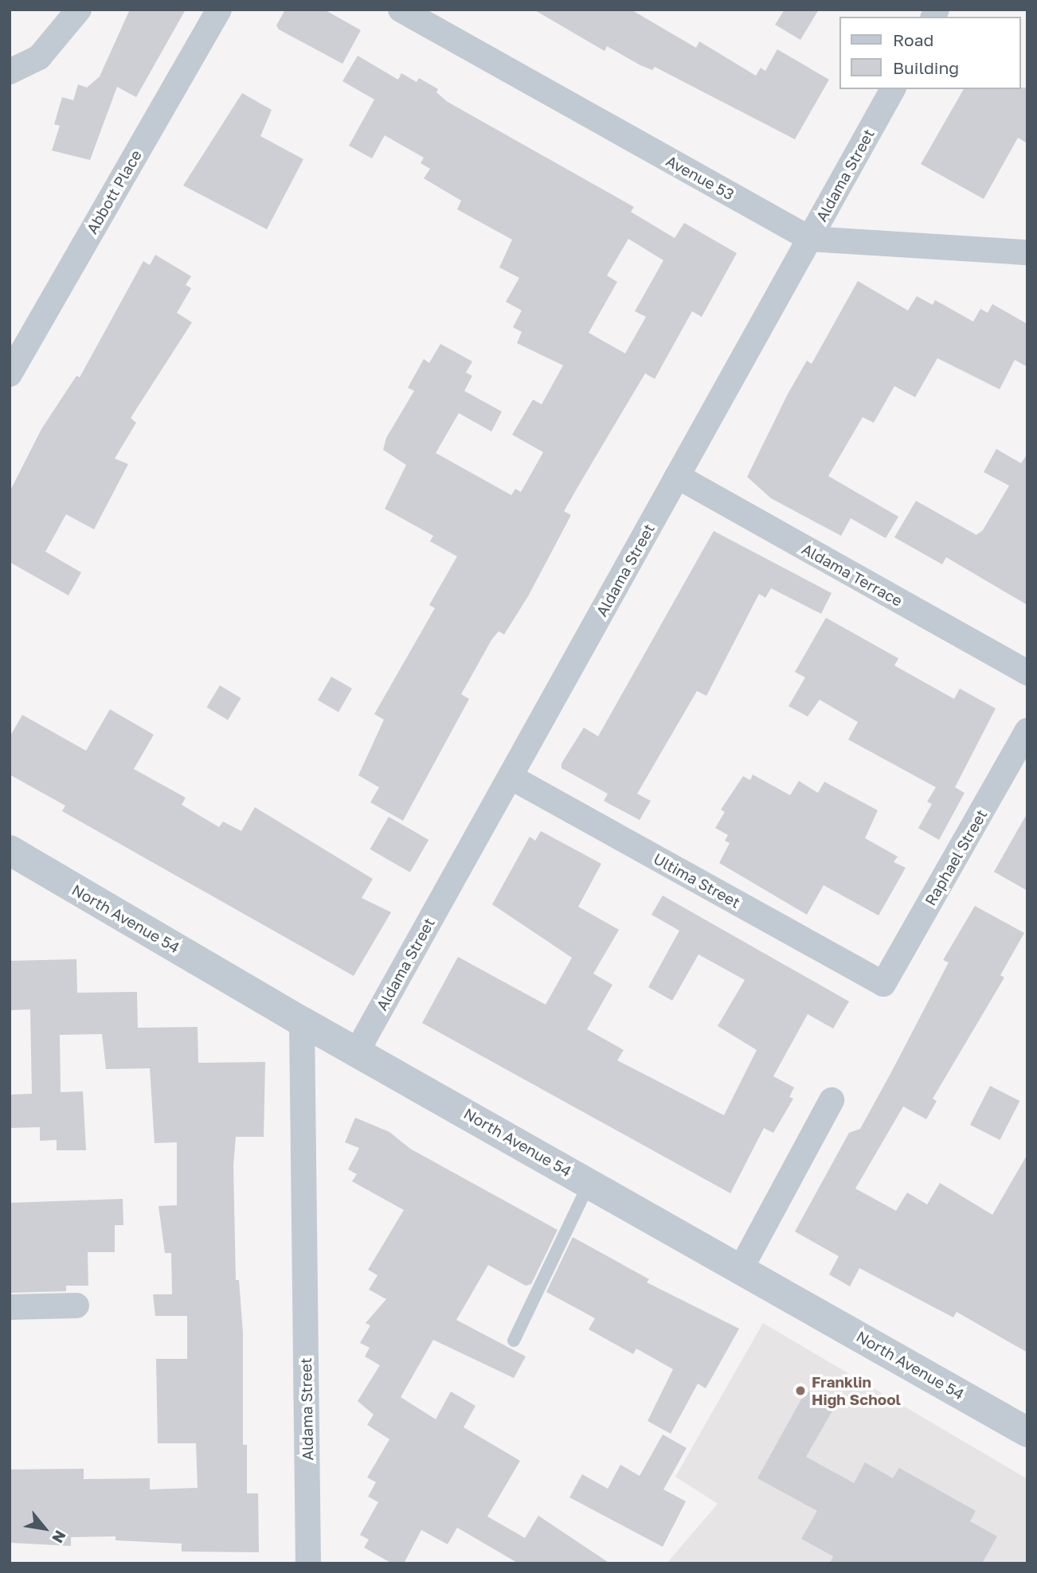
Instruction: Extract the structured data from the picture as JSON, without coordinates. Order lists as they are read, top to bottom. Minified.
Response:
{"streets":{"street":["Aldama Street","Avenue 53","Abbott Place","Aldama Terrace","Raphael Street","Ultima Street","North Avenue 54"]},"crossings":[["Aldama Street","Avenue 53"],["Aldama Street","Aldama Terrace"],["Aldama Street","Ultima Street"],["Aldama Street","North Avenue 54"],["Raphael Street","Ultima Street"]],"places":["Franklin High School"],"legend":["Road","Building"],"north":"bottom right"}
